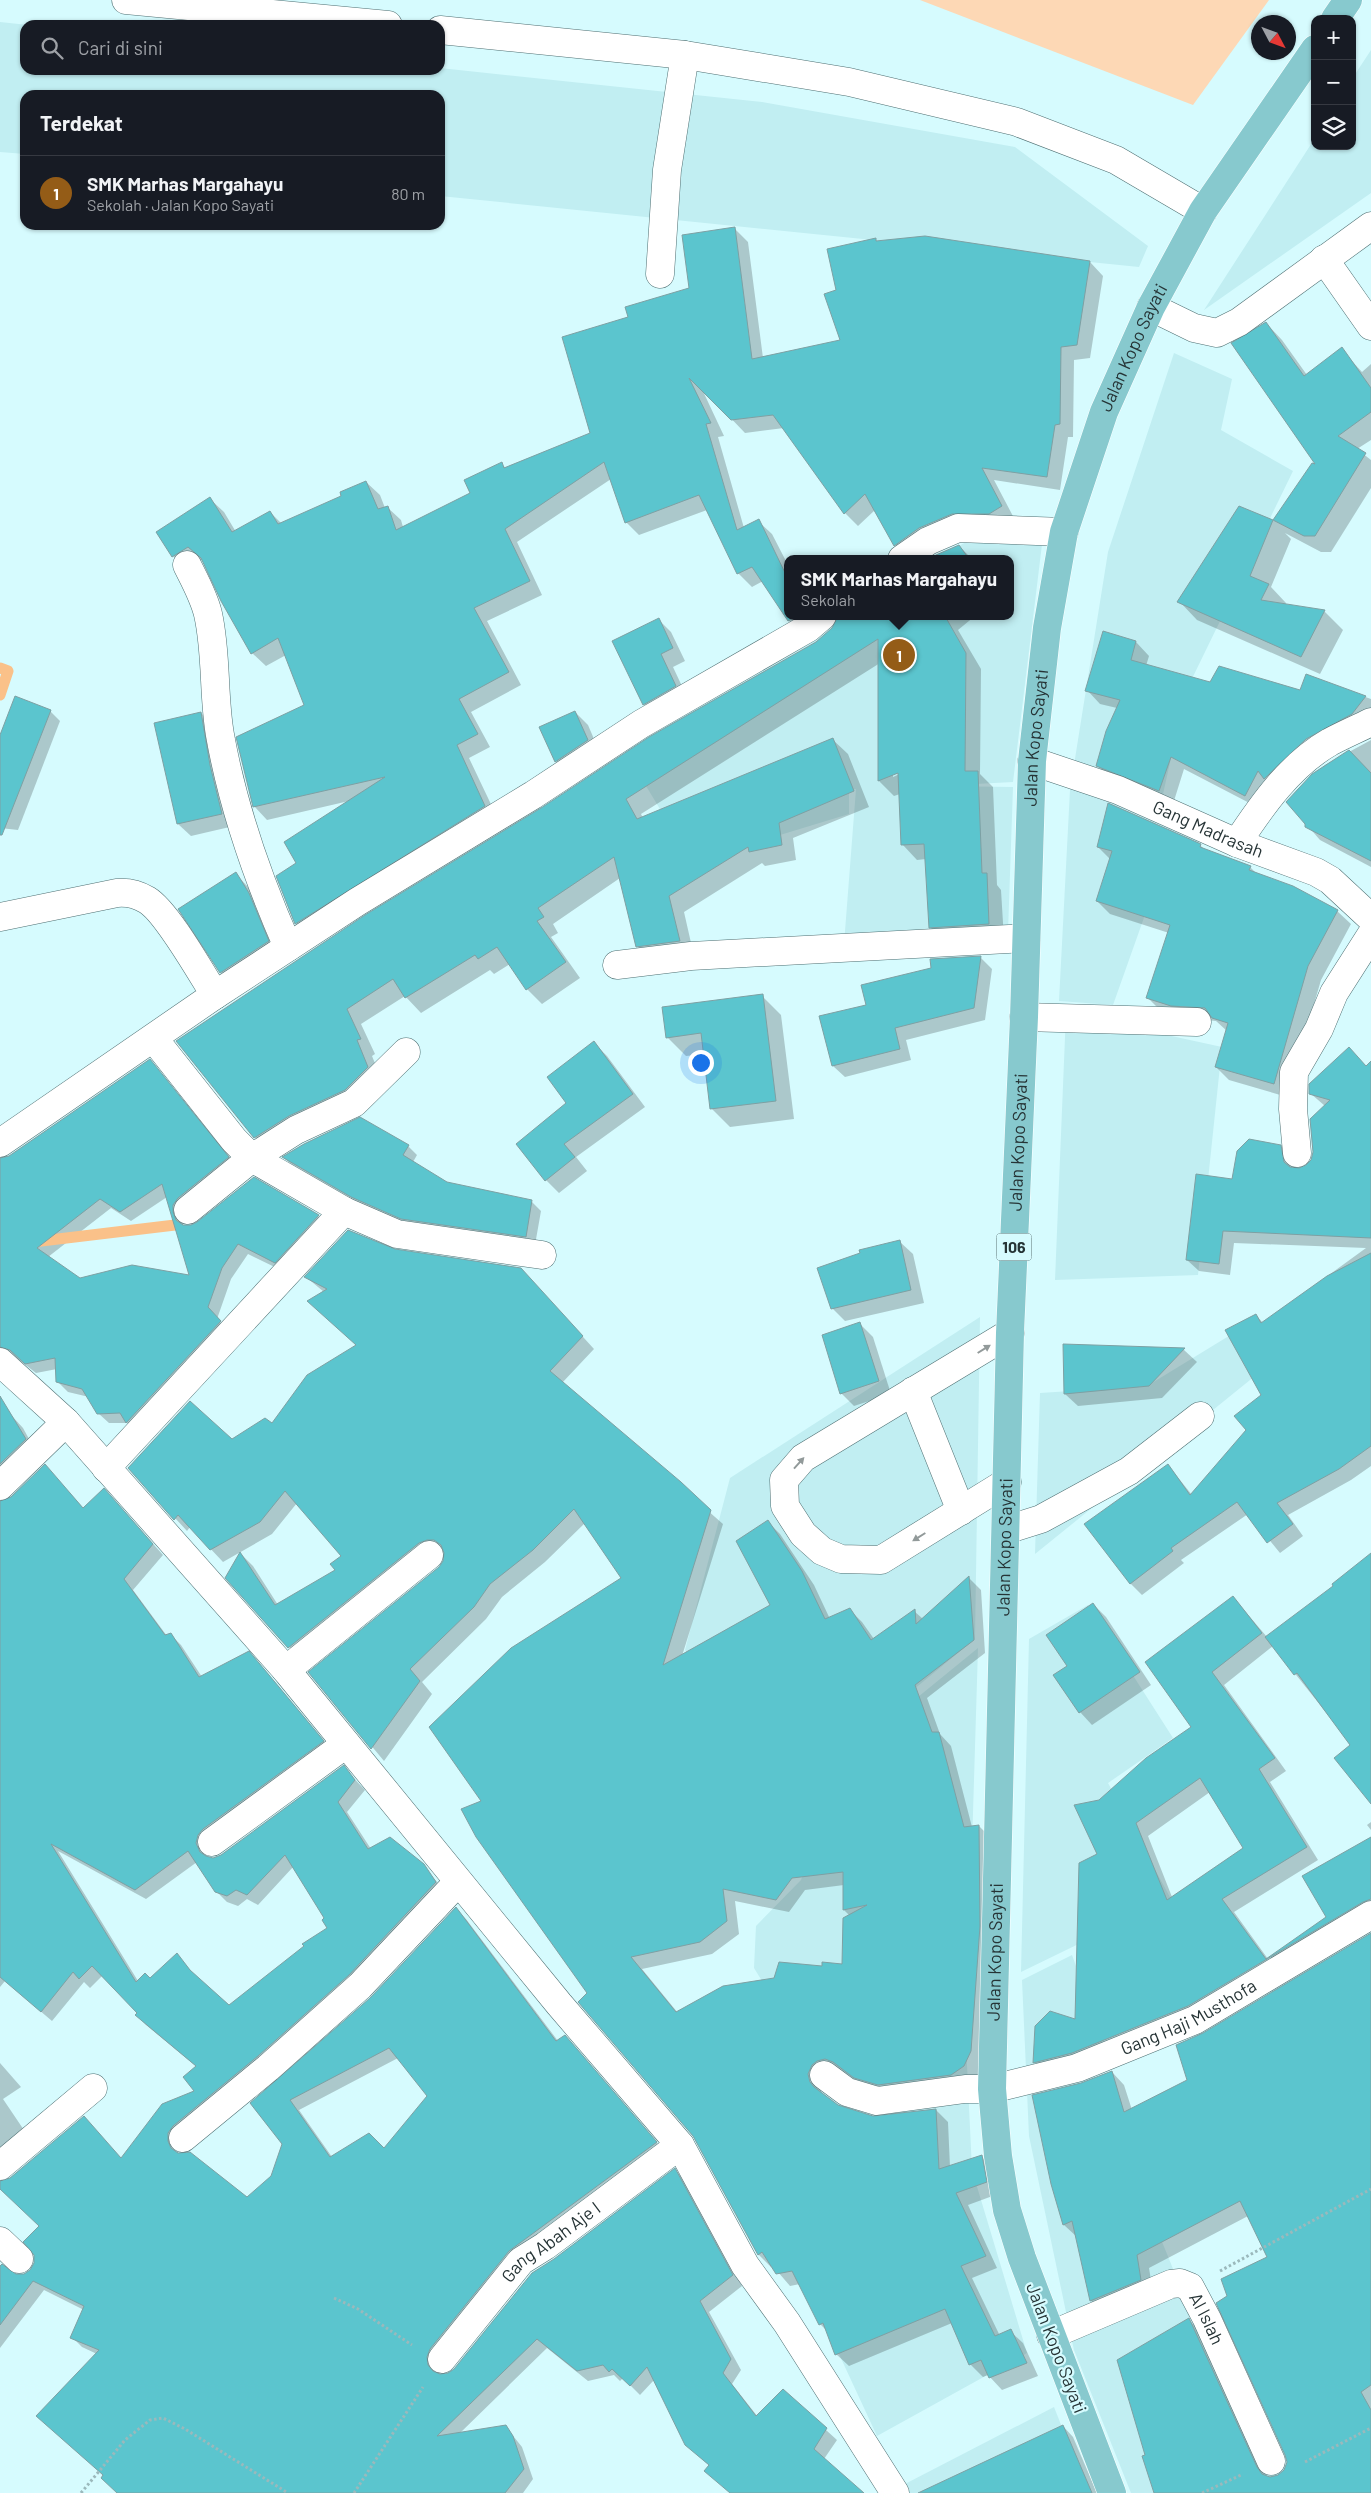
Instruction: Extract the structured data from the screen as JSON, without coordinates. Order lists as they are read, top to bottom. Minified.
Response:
{"streets":{"main road":["Jalan Kopo Sayati","106"],"street":["Gang Madrasah","Gang Haji Musthofa","Gang Abah Aje I","Al Islah"]},"crossings":[["Jalan Kopo Sayati","Gang Madrasah"],["Jalan Kopo Sayati","Gang Haji Musthofa"],["Jalan Kopo Sayati","Al Islah"]],"north":"bottom right","page":{"map_buttons":["+","−"],"search":"Cari di sini","heading":"Terdekat","list":[{"mark":"1","name":"SMK Marhas Margahayu","note":"Sekolah · Jalan Kopo Sayati","value":"80 m"}],"popup":["SMK Marhas Margahayu","Sekolah"],"pins":"1"}}
